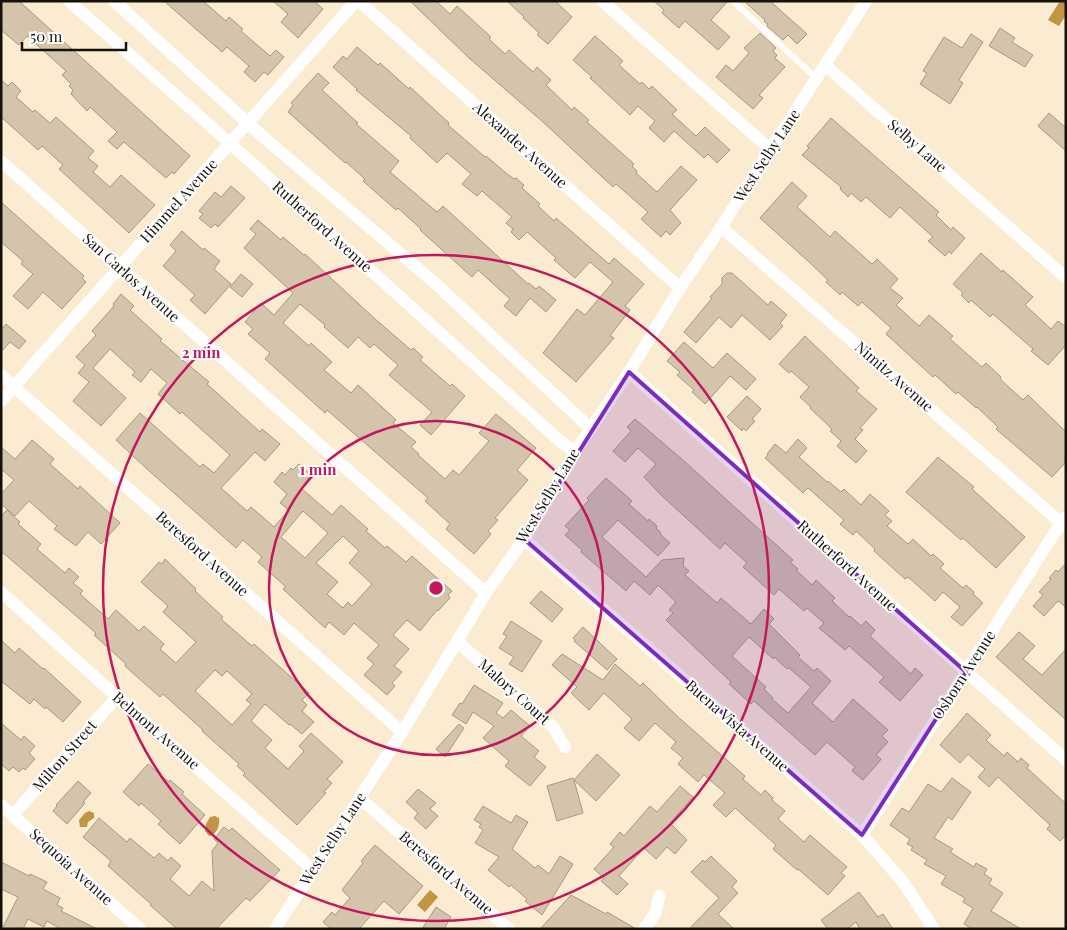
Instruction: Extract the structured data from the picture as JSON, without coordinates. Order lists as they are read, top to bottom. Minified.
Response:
{"streets":{"street":["Alexander Avenue","Selby Lane","West Selby Lane","Himmel Avenue","Rutherford Avenue","San Carlos Avenue","Nimitz Avenue","Beresford Avenue","Osborn Avenue","Malory Court","Buena Vista Avenue","Belmont Avenue","Milton Street","Sequoia Avenue"]},"crossings":[["Alexander Avenue","West Selby Lane"],["Alexander Avenue","Himmel Avenue"],["Selby Lane","West Selby Lane"],["West Selby Lane","Rutherford Avenue"],["West Selby Lane","San Carlos Avenue"],["West Selby Lane","Nimitz Avenue"],["West Selby Lane","Beresford Avenue"],["West Selby Lane","Malory Court"],["West Selby Lane","Buena Vista Avenue"],["West Selby Lane","Belmont Avenue"],["Himmel Avenue","Rutherford Avenue"],["Himmel Avenue","San Carlos Avenue"],["Himmel Avenue","Beresford Avenue"],["Rutherford Avenue","Osborn Avenue"],["Nimitz Avenue","Osborn Avenue"],["Osborn Avenue","Buena Vista Avenue"],["Belmont Avenue","Milton Street"],["Milton Street","Sequoia Avenue"]],"scale_bar":"50 m","rings":["2 min","1 min"]}
